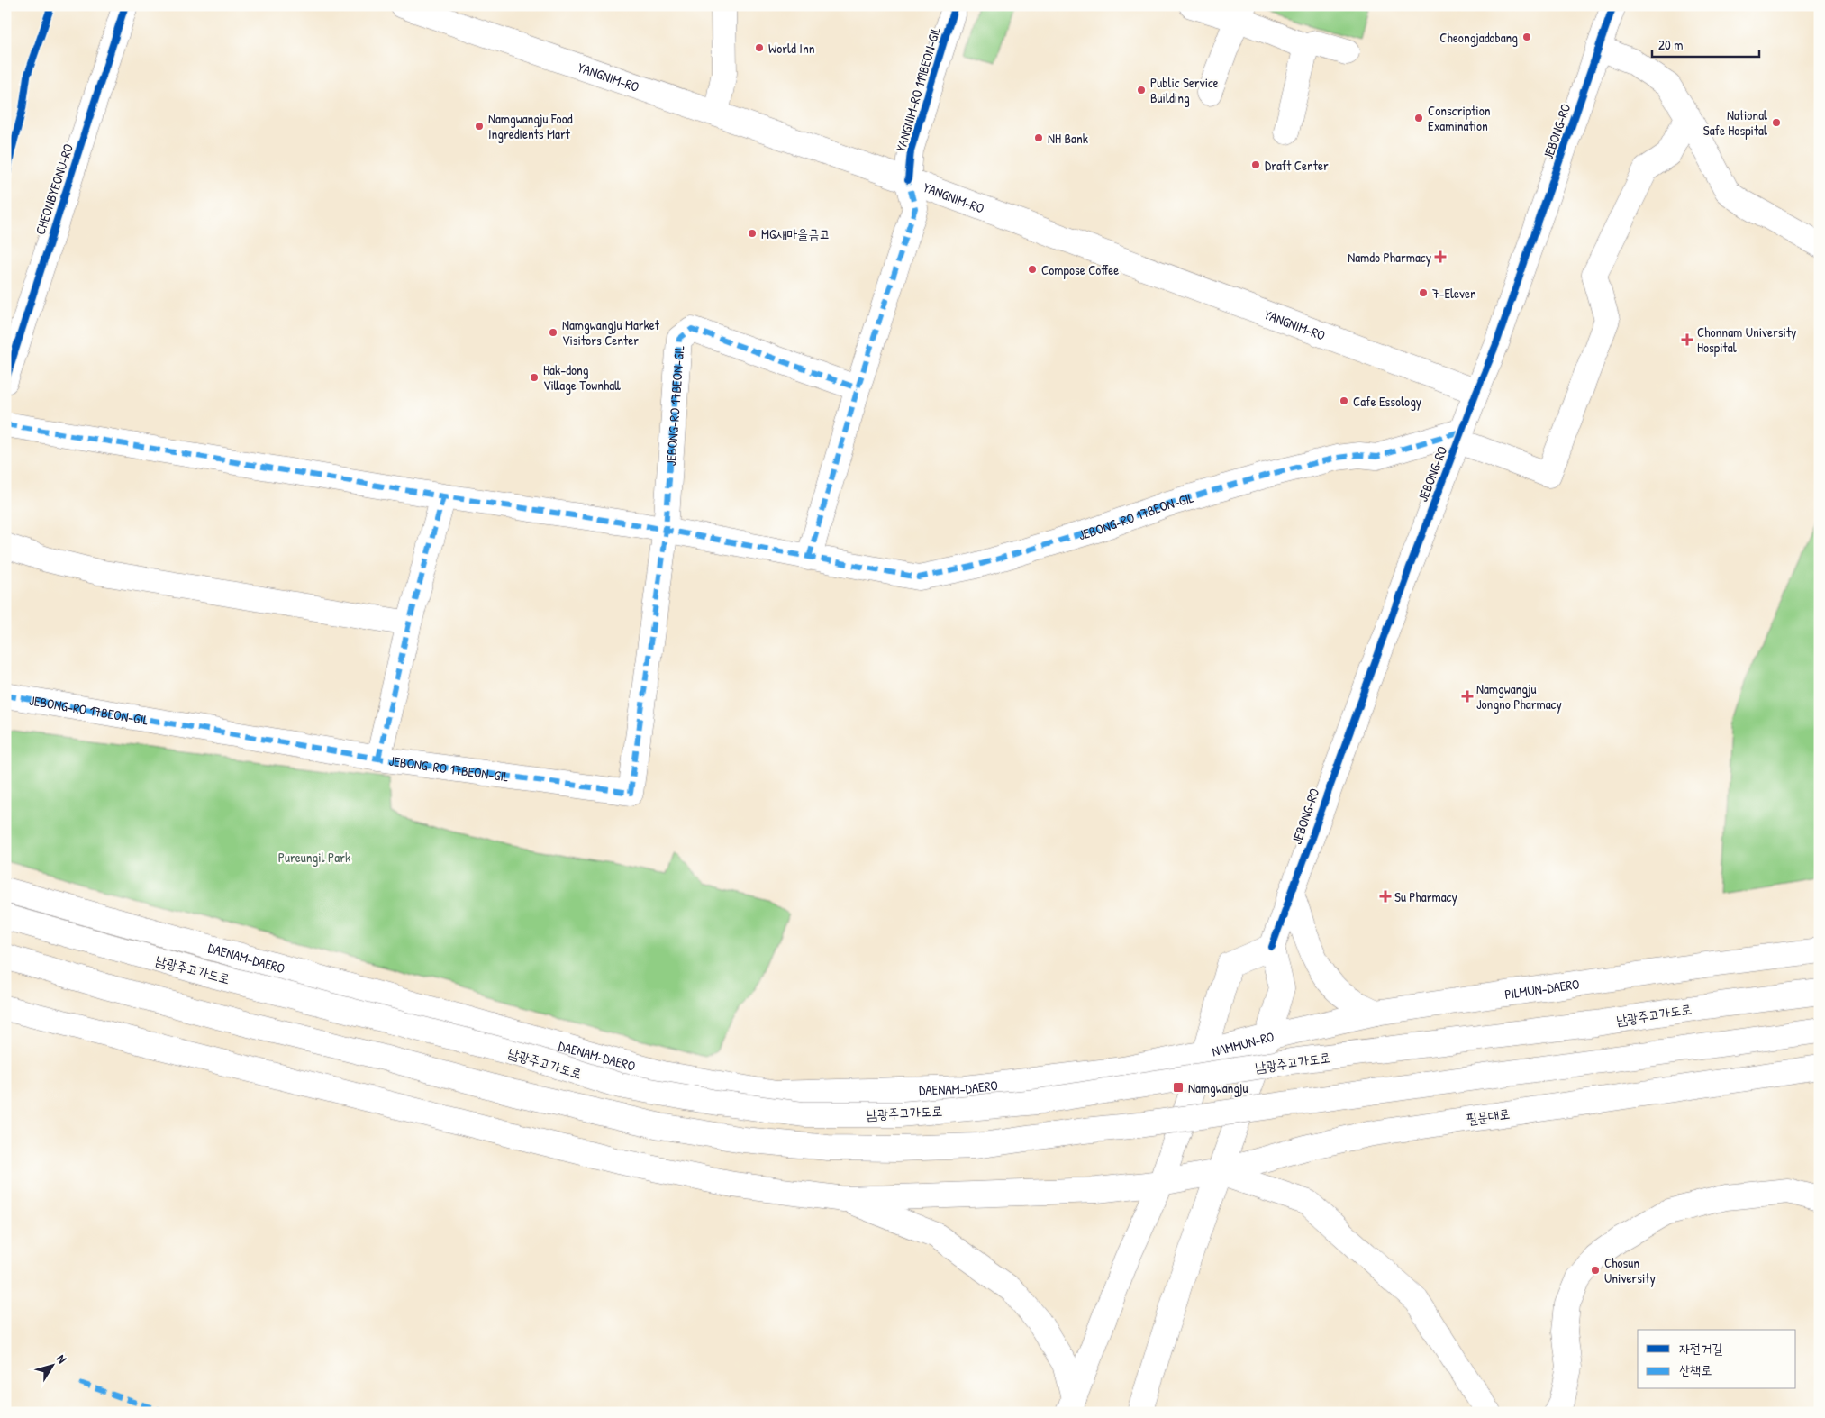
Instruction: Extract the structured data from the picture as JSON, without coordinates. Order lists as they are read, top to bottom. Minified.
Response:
{"streets":{"main road":["YANGNIM-RO","YANGNIM-RO 119BEON-GIL","JEBONG-RO","CHEONBYEONU-RO","JEBONG-RO 17BEON-GIL","DAENAM-DAERO","남광주고가도로","PILMUN-DAERO","NAMMUN-RO","필문대로"]},"crossings":[["YANGNIM-RO","YANGNIM-RO 119BEON-GIL"],["YANGNIM-RO","JEBONG-RO"],["JEBONG-RO","JEBONG-RO 17BEON-GIL"],["DAENAM-DAERO","NAMMUN-RO"],["PILMUN-DAERO","NAMMUN-RO"],["NAMMUN-RO","필문대로"]],"parks":["Pureungil Park"],"places":{"other":["Cheongjadabang","World Inn","Public Service Building","Conscription Examination","National Safe Hospital","Namgwangju Food Ingredients Mart","NH Bank","Draft Center","MG새마을금고","Compose Coffee","7-Eleven","Namgwangju Market Visitors Center","Hak-dong Village Townhall","Cafe Essology","Chosun University"],"health":["Namdo Pharmacy","Chonnam University Hospital","Namgwangju Jongno Pharmacy","Su Pharmacy"],"transit":["Namgwangju"]},"legend":["자전거길","산책로"],"scale_bar":"20 m","north":"top right"}
